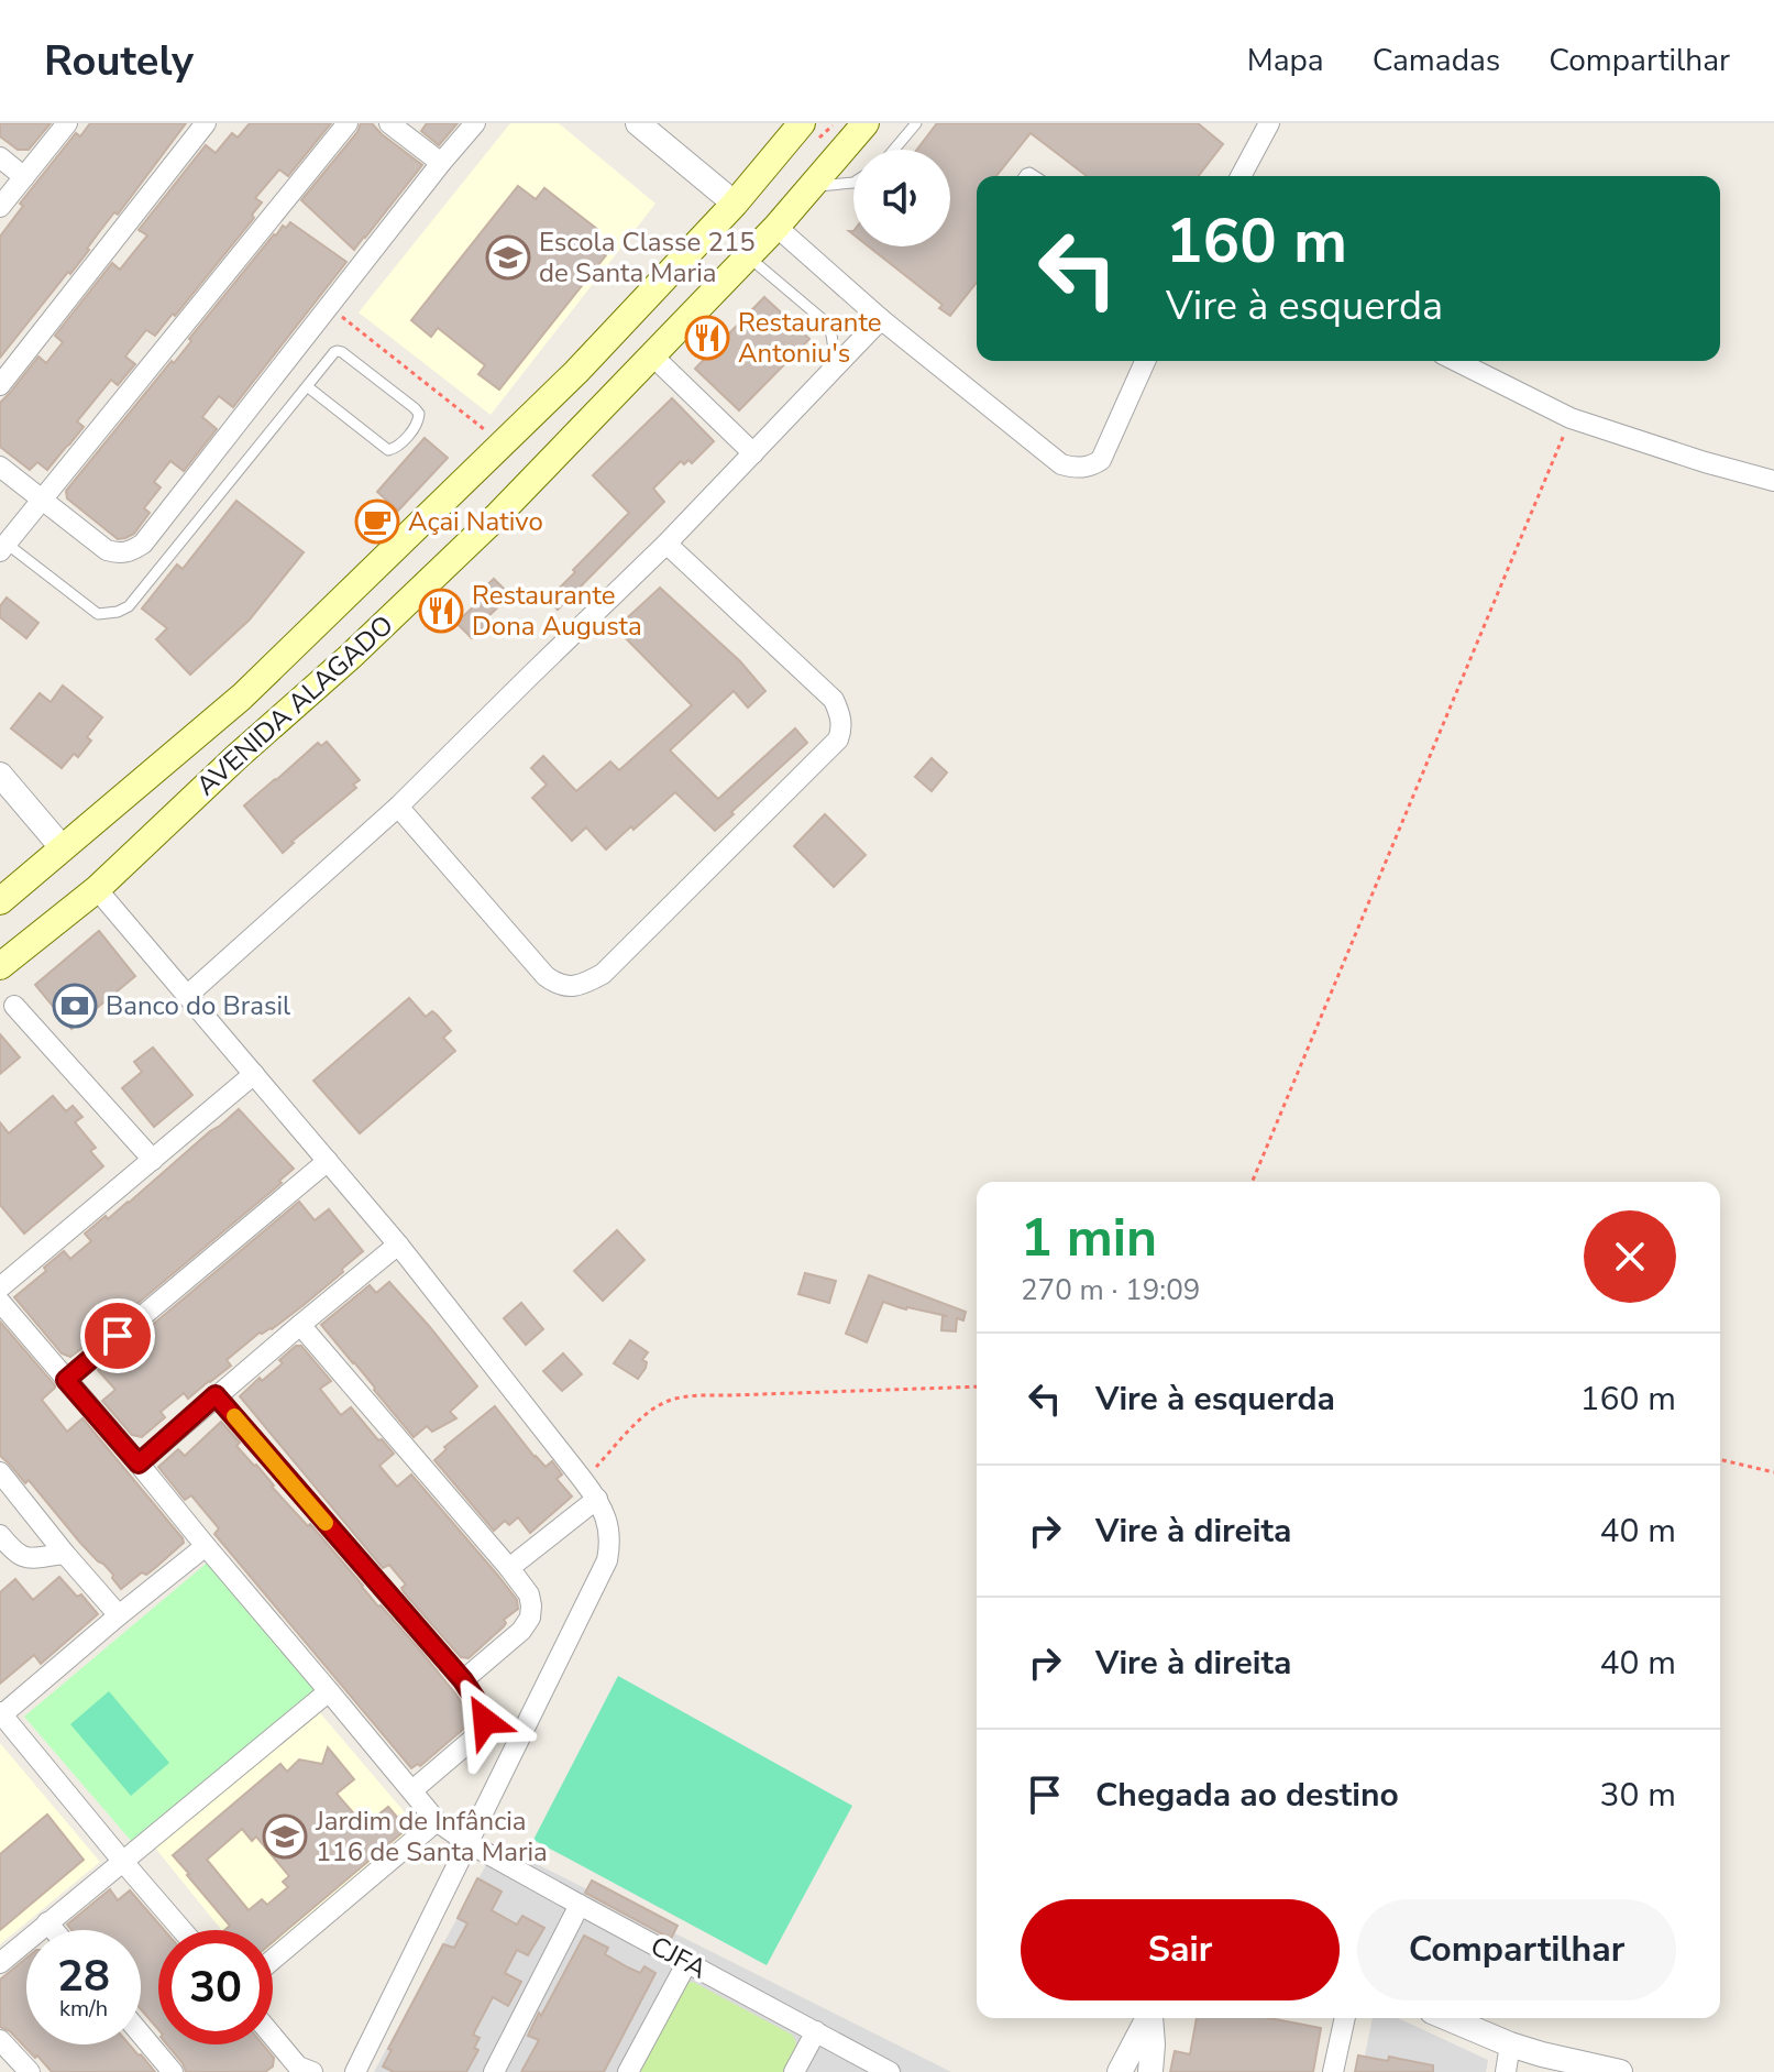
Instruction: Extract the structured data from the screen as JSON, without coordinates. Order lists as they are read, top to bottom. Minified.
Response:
{"streets":{"main road":["AVENIDA ALAGADO"],"street":["CJFA"]},"places":{"school or university":["Escola Classe 215 de Santa Maria","Jardim de Infância 116 de Santa Maria"],"restaurant":["Restaurante Antoniu's","Restaurante Dona Augusta"],"cafe":["Açai Nativo"],"bank":["Banco do Brasil"]},"page":{"header":"Routely","nav":["Mapa","Camadas","Compartilhar"],"turn":["160 m","Vire à esquerda"],"heading":["1 min","270 m · 19:09"],"list":[{"name":"Vire à esquerda","value":"160 m"},{"name":"Vire à direita","value":"40 m"},{"name":"Vire à direita","value":"40 m"},{"name":"Chegada ao destino","value":"30 m"}],"buttons":["Sair","Compartilhar"],"speed":"28 km/h","limit":"30"}}
